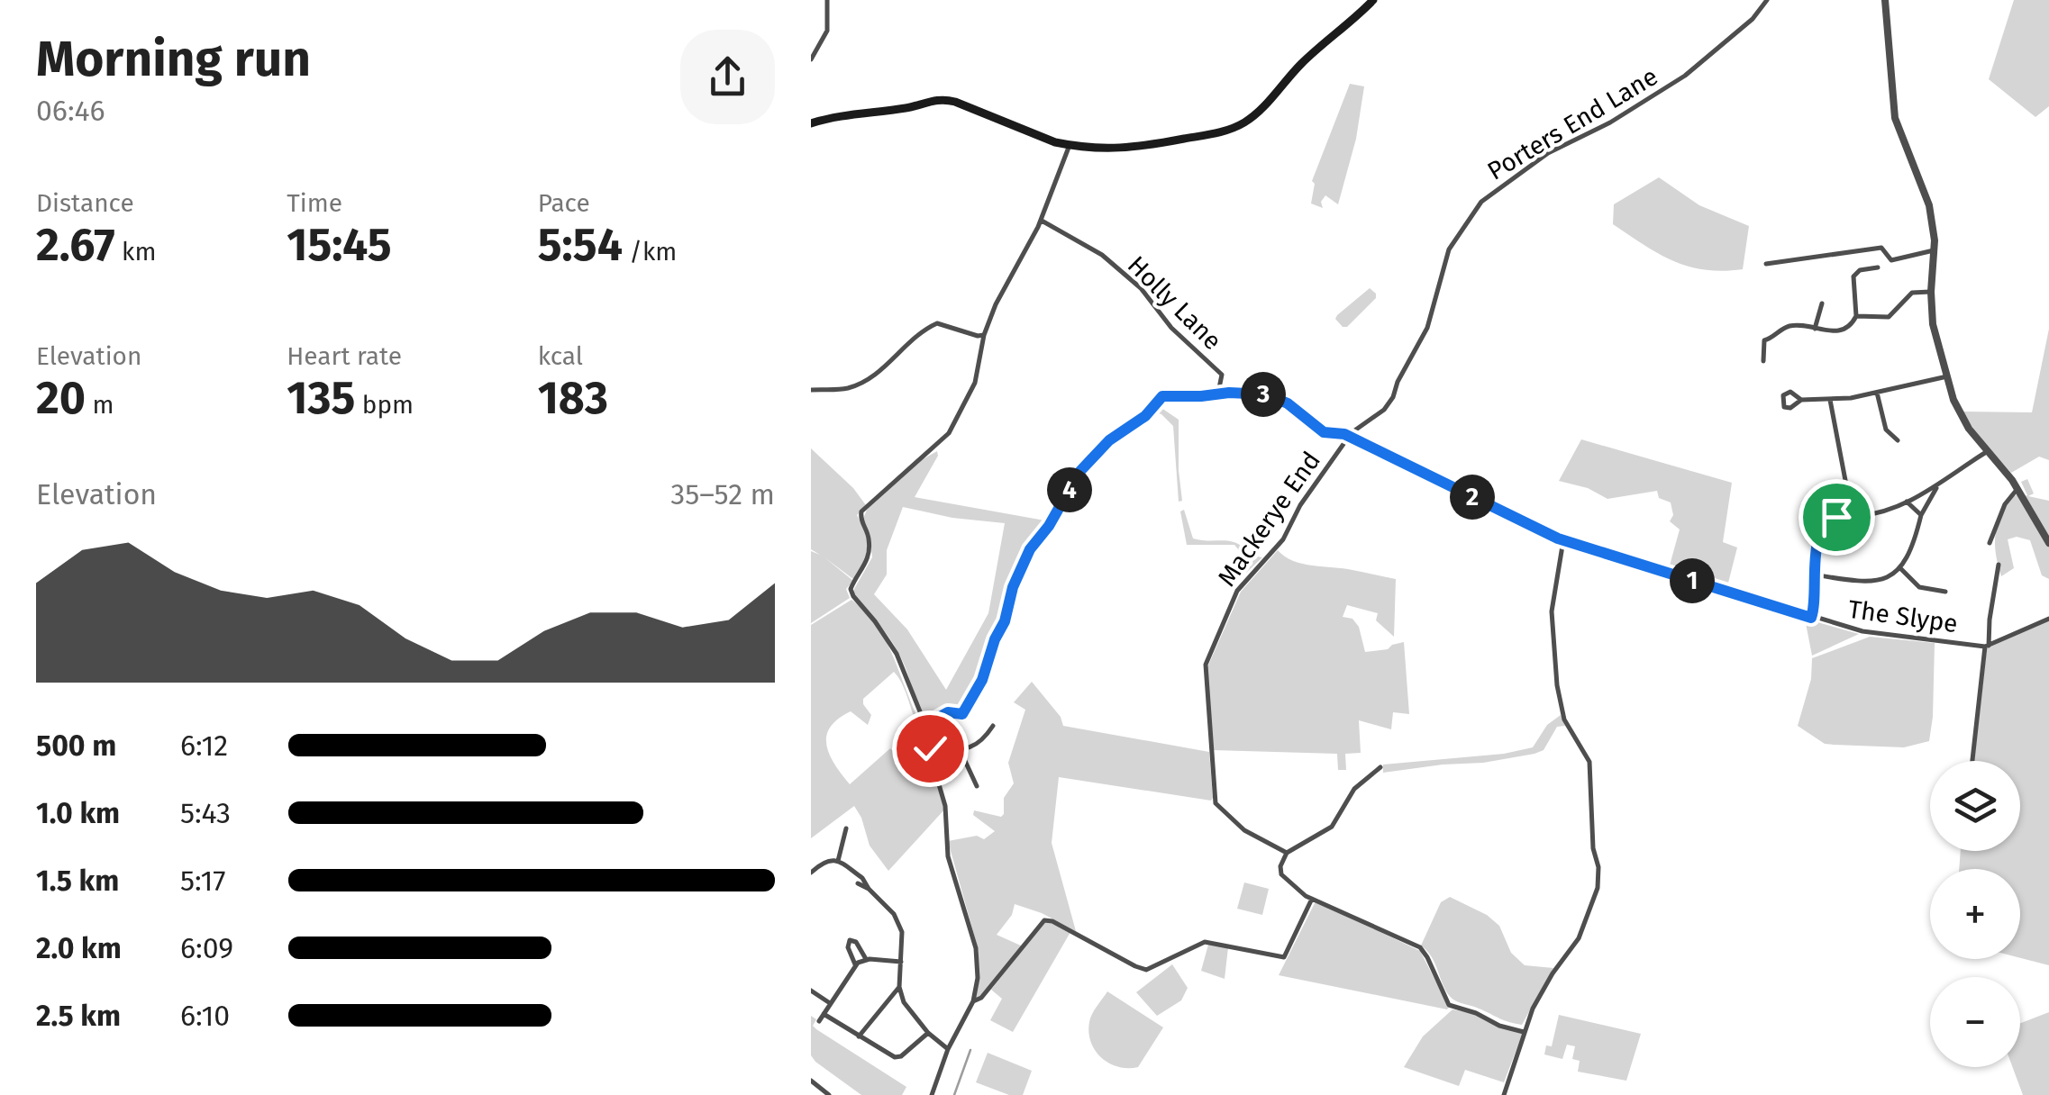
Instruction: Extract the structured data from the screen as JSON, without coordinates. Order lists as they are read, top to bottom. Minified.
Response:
{"streets":{"street":["Porters End Lane","Holly Lane","Mackerye End","The Slype"]},"crossings":[["Porters End Lane","Mackerye End"],["Porters End Lane","The Slype"],["Holly Lane","The Slype"],["Mackerye End","The Slype"]],"page":{"heading":["Morning run","06:46"],"stats":[["Distance","2.67 km"],["Time","15:45"],["Pace","5:54 /km"],["Elevation","20 m"],["Heart rate","135 bpm"],["kcal","183"]],"pins":["3","4","2","1"],"chart":["Elevation","35–52 m"],"list":[{"name":"500 m","note":"6:12"},{"name":"1.0 km","note":"5:43"},{"name":"1.5 km","note":"5:17"},{"name":"2.0 km","note":"6:09"},{"name":"2.5 km","note":"6:10"}],"map_buttons":["+","−"]}}
